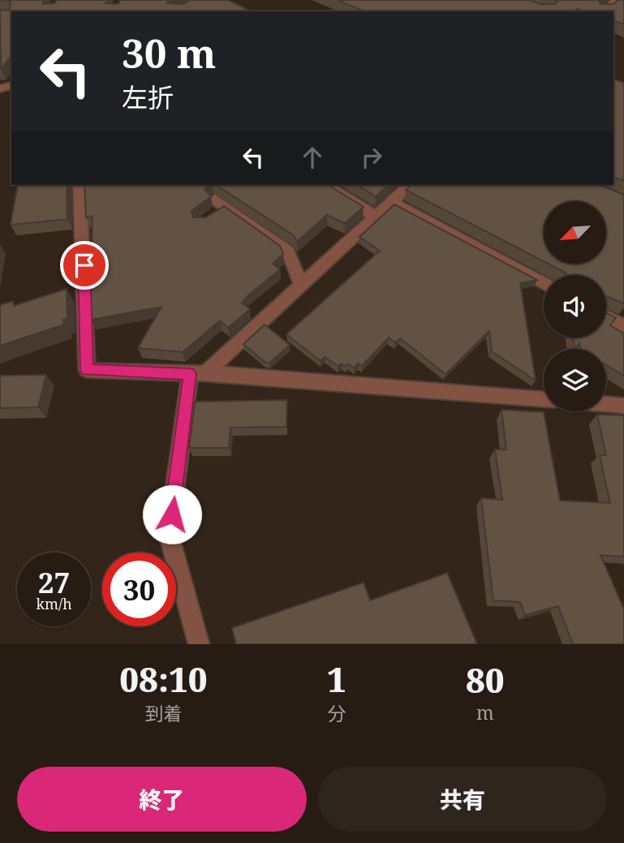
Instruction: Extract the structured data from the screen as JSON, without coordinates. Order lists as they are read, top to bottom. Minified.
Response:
{"north":"bottom left","page":{"turn":["30 m","左折"],"speed":"27 km/h","limit":"30","eta":["08:10","到着","1","分","80","m"],"buttons":["終了","共有"]}}
